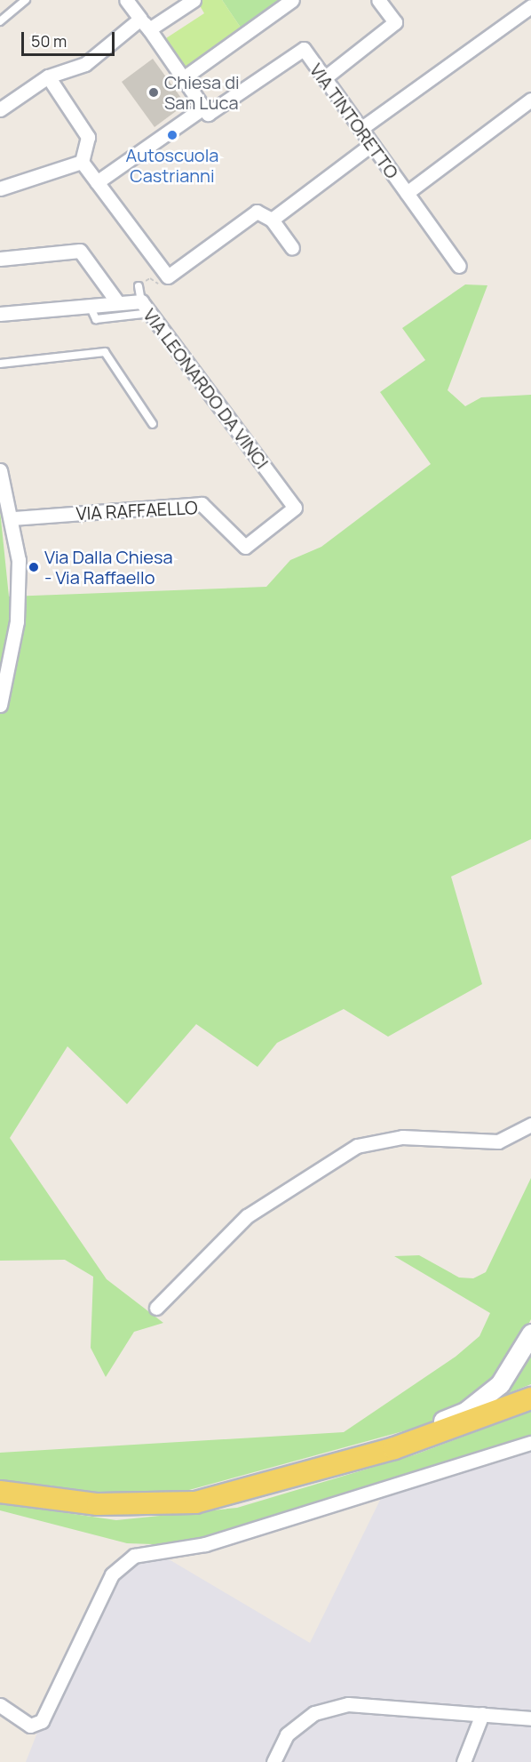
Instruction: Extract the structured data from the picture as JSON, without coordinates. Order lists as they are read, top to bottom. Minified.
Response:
{"streets":{"street":["VIA TINTORETTO","VIA LEONARDO DA VINCI","VIA RAFFAELLO"]},"crossings":[["VIA LEONARDO DA VINCI","VIA RAFFAELLO"]],"places":["Chiesa di San Luca","Autoscuola Castrianni","Via Dalla Chiesa - Via Raffaello"],"scale_bar":"50 m"}
